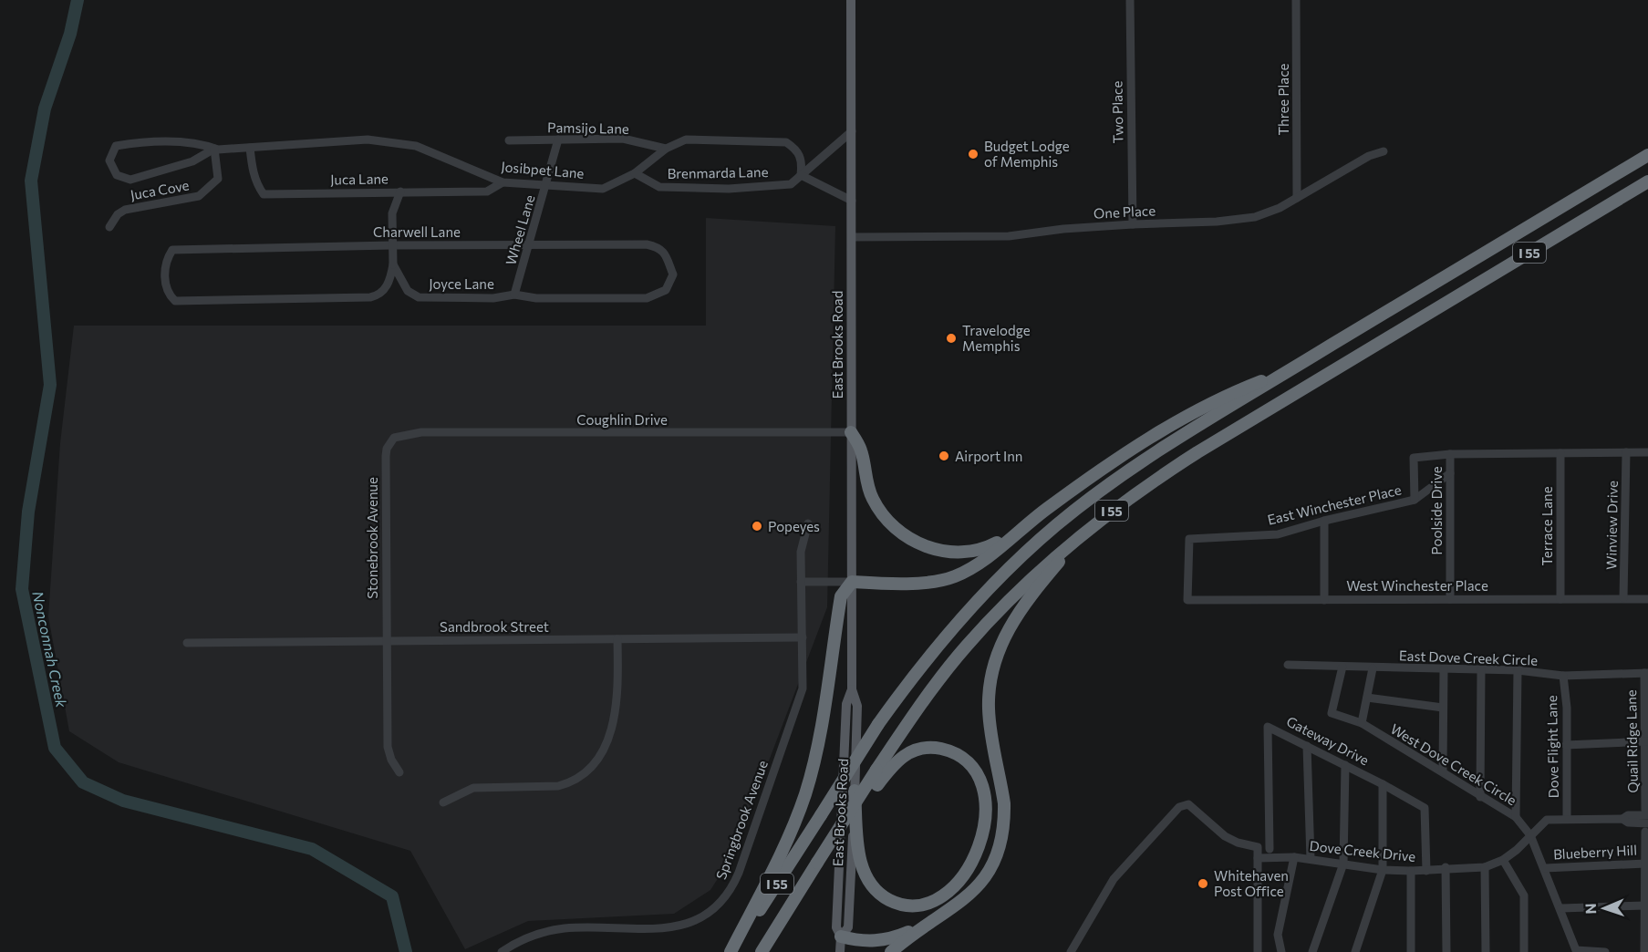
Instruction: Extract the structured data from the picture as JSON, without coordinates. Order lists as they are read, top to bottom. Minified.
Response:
{"streets":{"highway":["I 55"],"main road":["East Brooks Road"],"street":["Three Place","Two Place","Pamsijo Lane","Josibpet Lane","Brenmarda Lane","Juca Lane","Juca Cove","One Place","Wheel Lane","Charwell Lane","Joyce Lane","Coughlin Drive","East Winchester Place","Poolside Drive","Winview Drive","Terrace Lane","Stonebrook Avenue","West Winchester Place","Sandbrook Street","East Dove Creek Circle","Gateway Drive","Quail Ridge Lane","Dove Flight Lane","West Dove Creek Circle","Springbrook Avenue","Dove Creek Drive","Blueberry Hill"]},"crossings":[["Three Place","One Place"],["Two Place","One Place"],["Pamsijo Lane","Josibpet Lane"],["Pamsijo Lane","Wheel Lane"],["Josibpet Lane","Brenmarda Lane"],["Josibpet Lane","Juca Lane"],["Josibpet Lane","Juca Cove"],["Josibpet Lane","Wheel Lane"],["One Place","East Brooks Road"],["Wheel Lane","Charwell Lane"],["Wheel Lane","Joyce Lane"],["Charwell Lane","Joyce Lane"],["East Brooks Road","Coughlin Drive"],["Coughlin Drive","Stonebrook Avenue"],["East Winchester Place","Poolside Drive"],["East Winchester Place","Winview Drive"],["East Winchester Place","Terrace Lane"],["East Winchester Place","West Winchester Place"],["Poolside Drive","West Winchester Place"],["Winview Drive","West Winchester Place"],["Terrace Lane","West Winchester Place"],["Stonebrook Avenue","Sandbrook Street"],["Sandbrook Street","Springbrook Avenue"],["East Dove Creek Circle","Quail Ridge Lane"],["East Dove Creek Circle","Dove Flight Lane"],["East Dove Creek Circle","West Dove Creek Circle"],["Gateway Drive","Dove Creek Drive"],["Quail Ridge Lane","Blueberry Hill"],["West Dove Creek Circle","Dove Creek Drive"]],"water":["Nonconnah Creek"],"places":["Budget Lodge of Memphis","Travelodge Memphis","Airport Inn","Popeyes","Whitehaven Post Office"],"north":"left"}
